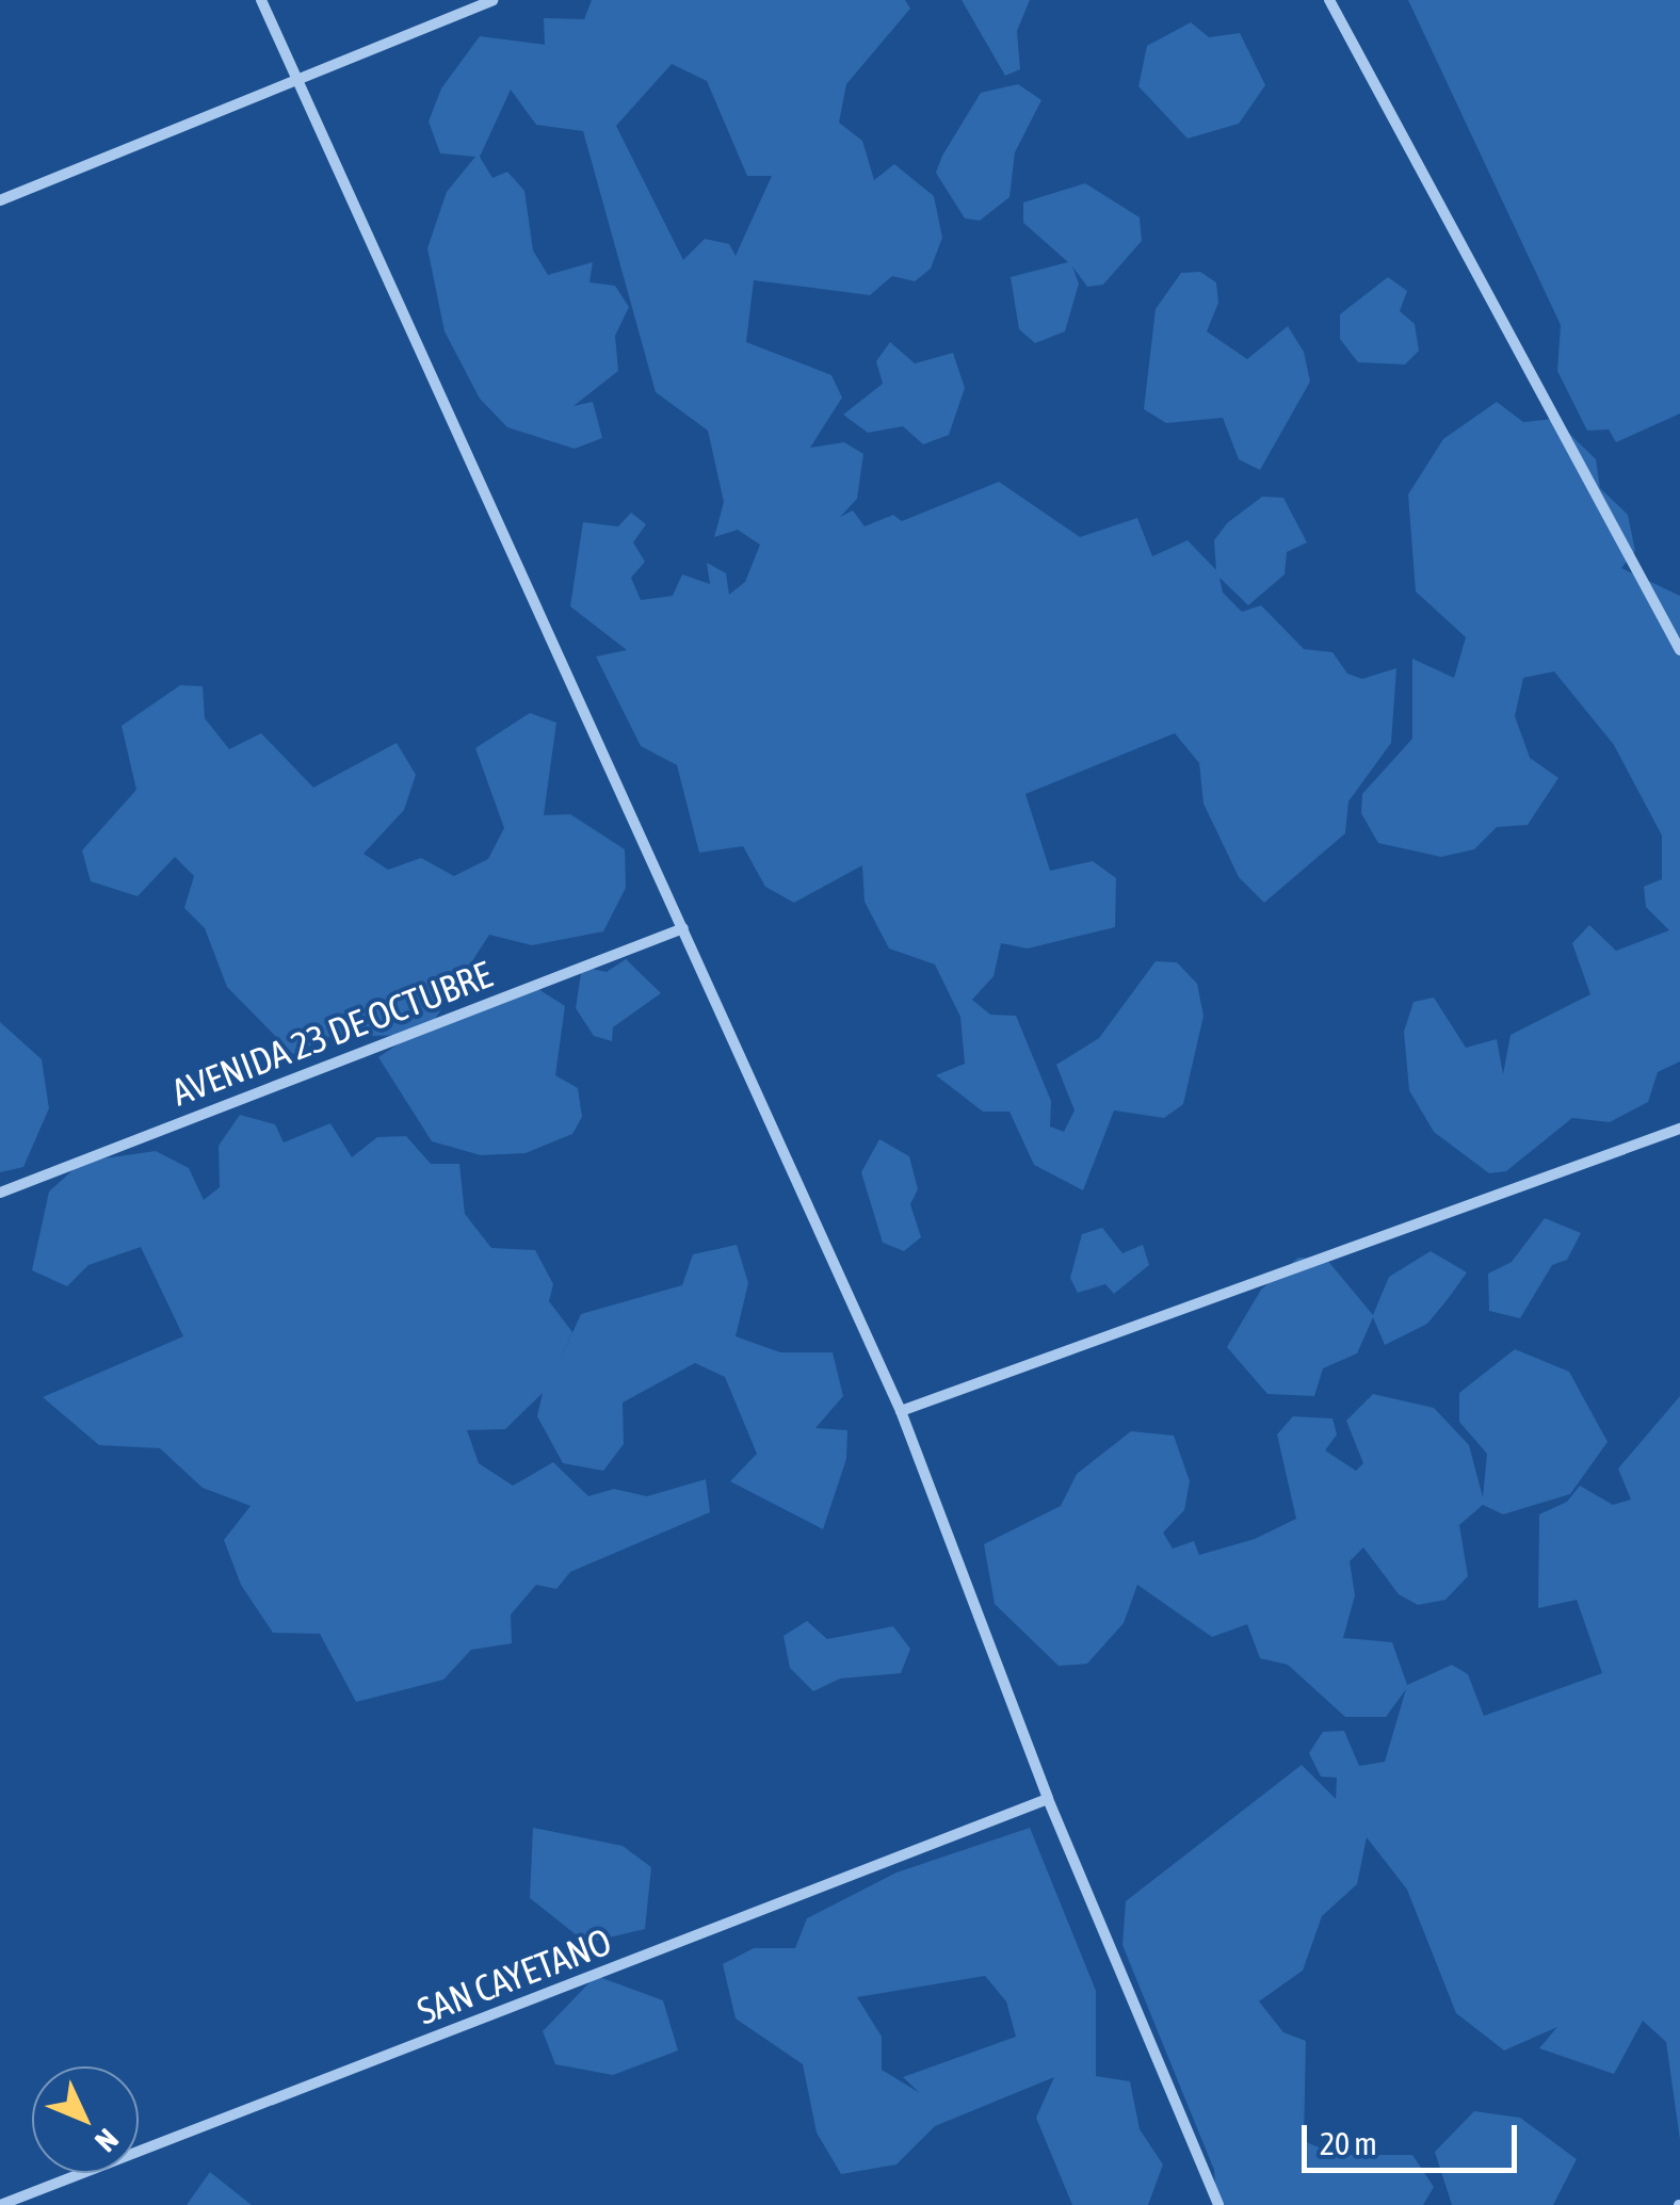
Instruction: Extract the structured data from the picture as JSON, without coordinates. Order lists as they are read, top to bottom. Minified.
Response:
{"streets":{"street":["AVENIDA 23 DE OCTUBRE","SAN CAYETANO"]},"scale_bar":"20 m","north":"bottom right"}
